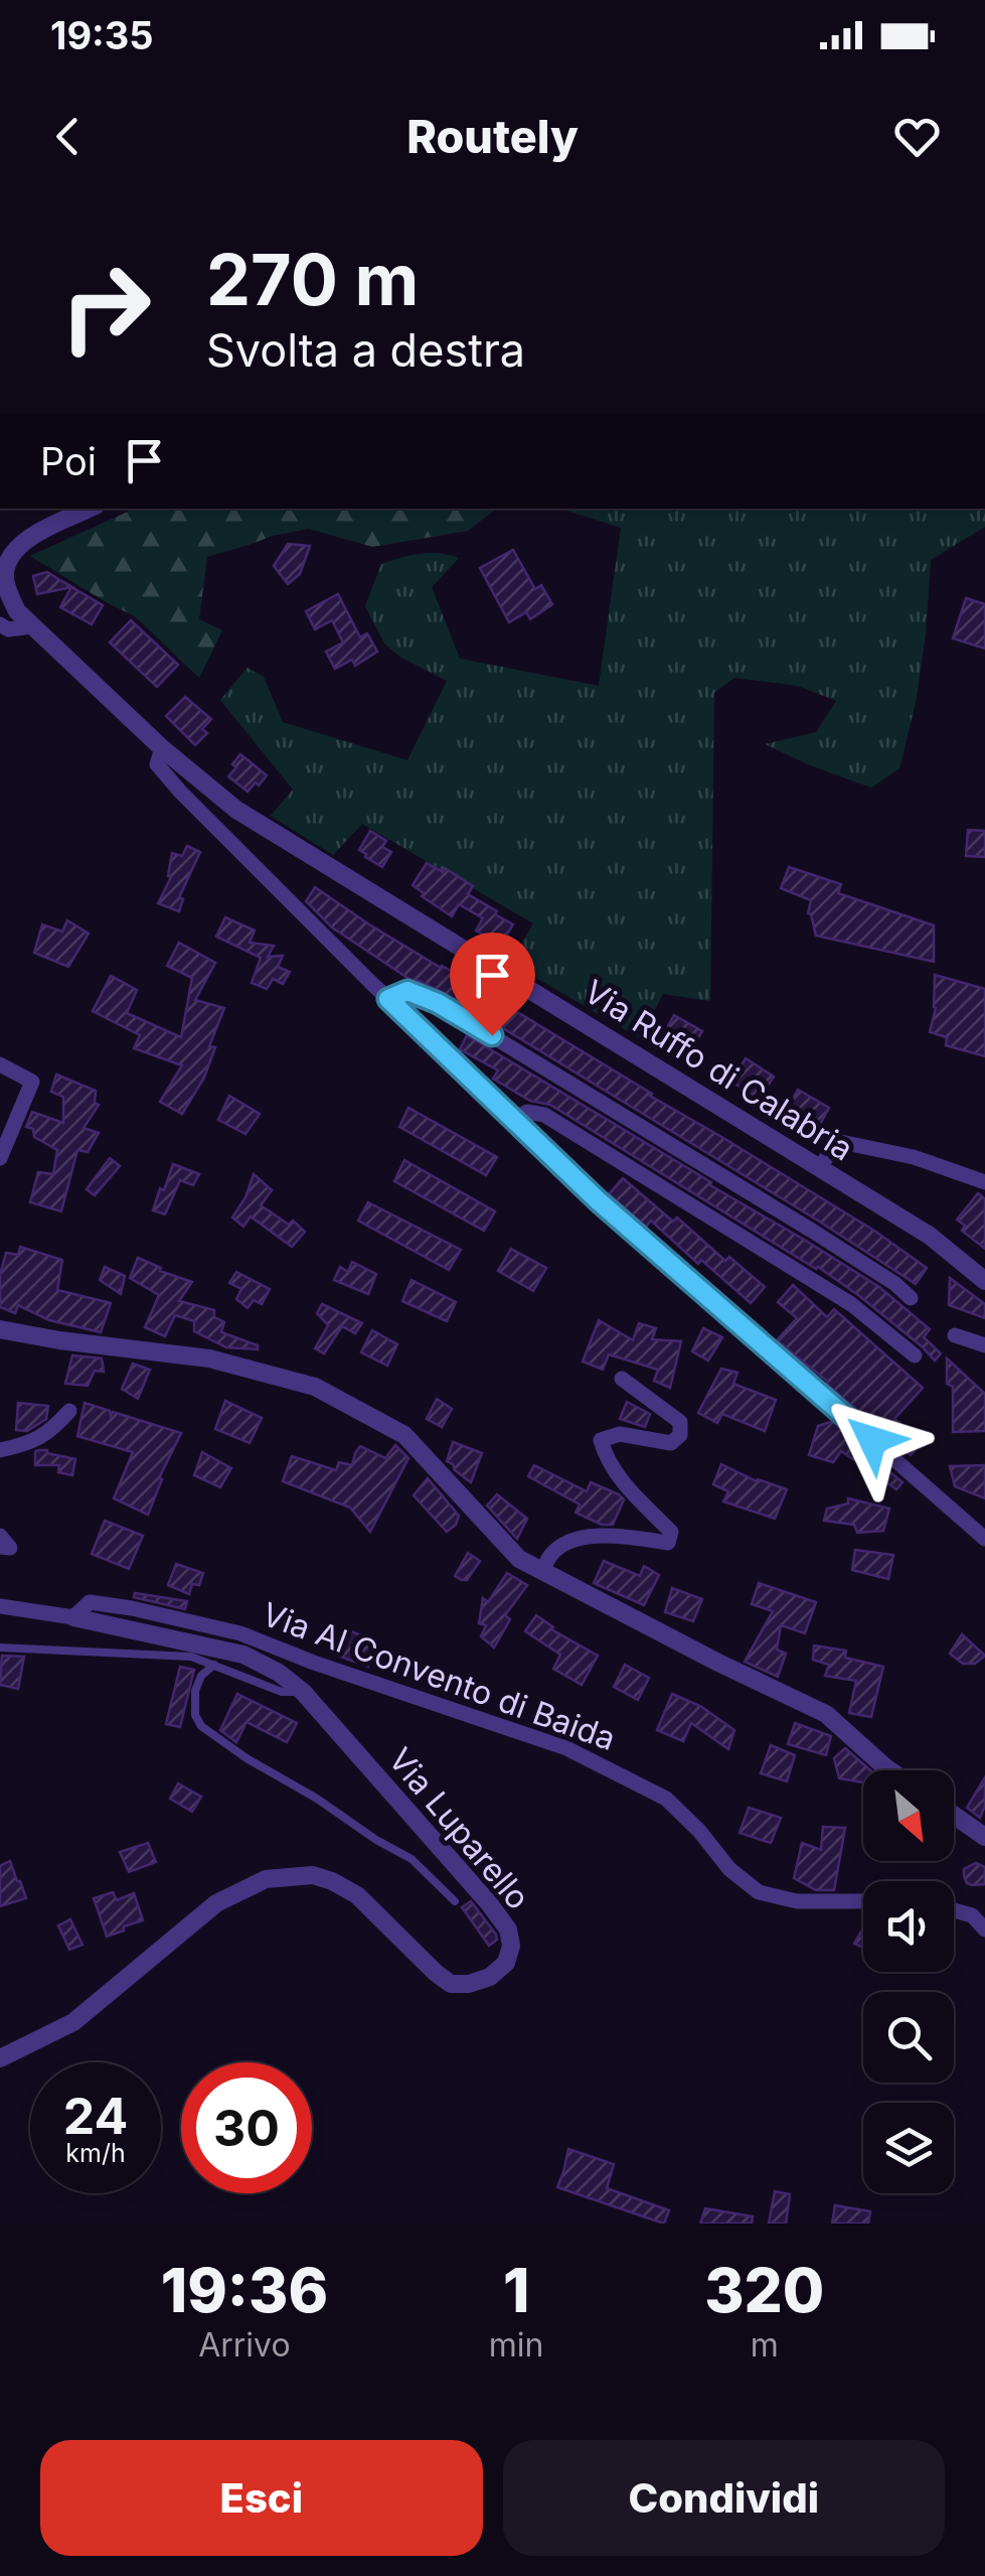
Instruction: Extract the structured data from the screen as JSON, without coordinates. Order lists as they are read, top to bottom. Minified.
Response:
{"streets":{"street":["Via Ruffo di Calabria","Via Al Convento di Baida","Via Luparello"]},"crossings":[["Via Al Convento di Baida","Via Luparello"]],"north":"bottom right","page":{"status":"19:35","header":"Routely","turn":["270 m","Svolta a destra"],"then":"Poi","speed":"24 km/h","limit":"30","eta":["19:36","Arrivo","1","min","320","m"],"buttons":["Esci","Condividi"]}}
